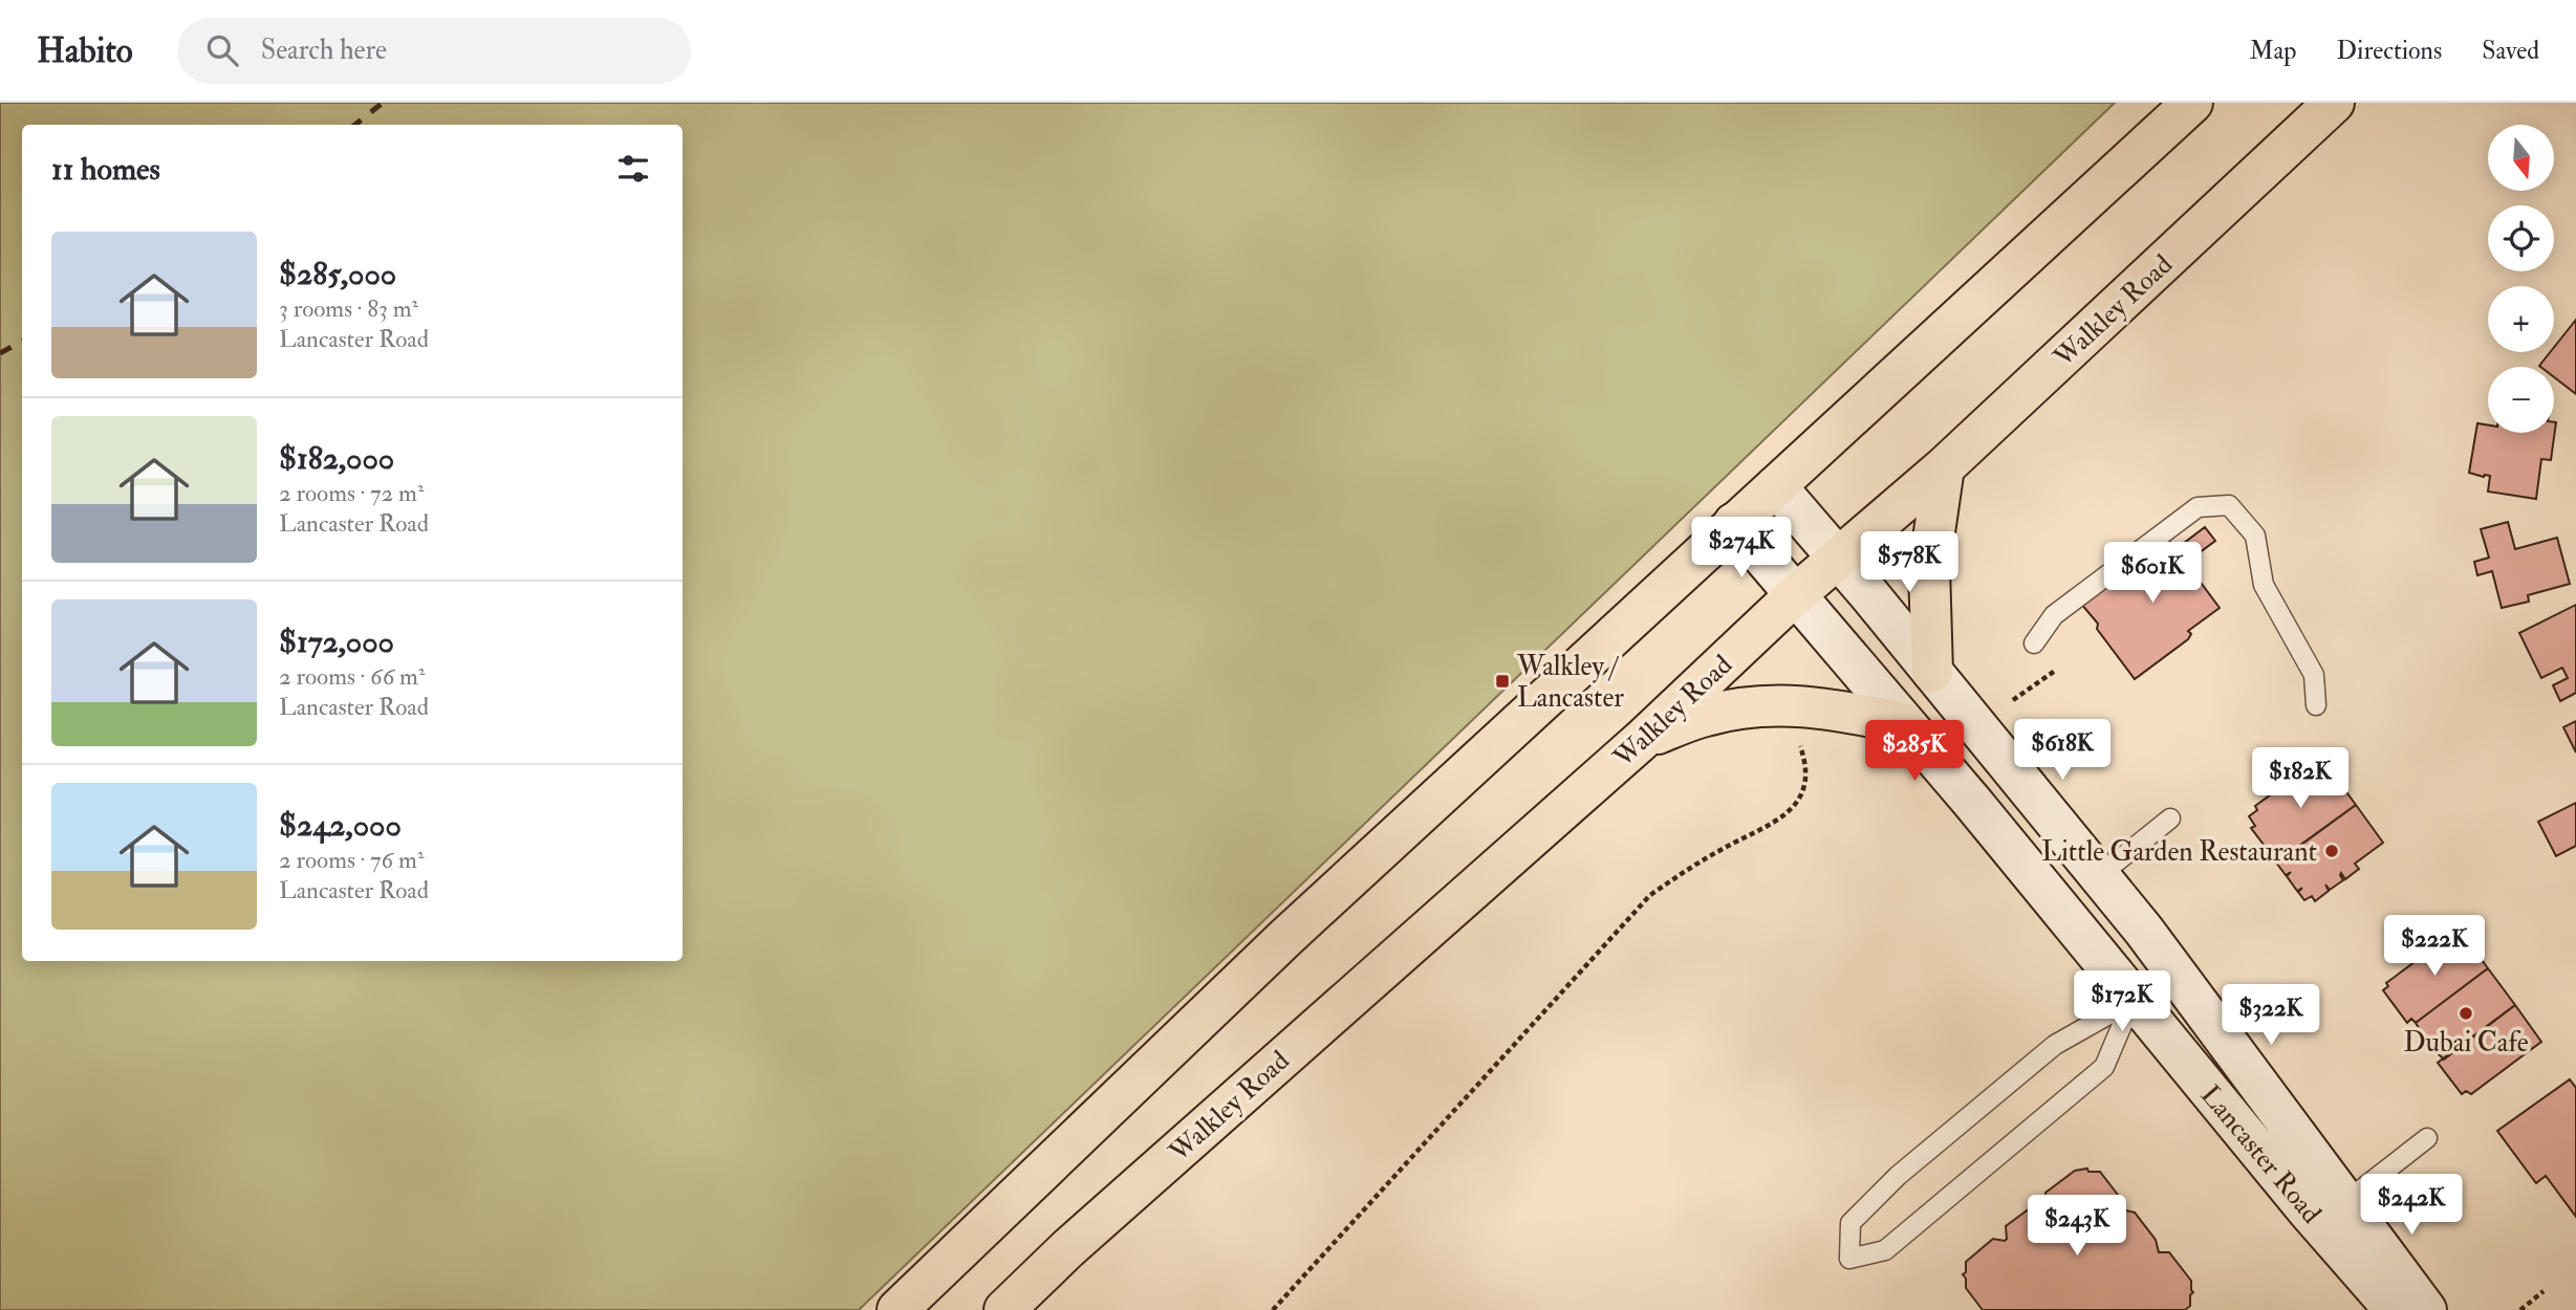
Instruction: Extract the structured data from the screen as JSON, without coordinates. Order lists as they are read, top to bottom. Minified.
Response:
{"streets":{"main road":["Walkley Road"],"street":["Lancaster Road"]},"crossings":[["Walkley Road","Lancaster Road"]],"places":{"transit":["Walkley / Lancaster"],"other":["Little Garden Restaurant","Dubai Cafe"]},"north":"bottom","page":{"header":"Habito","search":"Search here","nav":["Map","Directions","Saved"],"map_buttons":["+","−"],"heading":"11 homes","list":[{"name":"$285,000","note":"3 rooms · 83 m² · Lancaster Road"},{"name":"$182,000","note":"2 rooms · 72 m² · Lancaster Road"},{"name":"$172,000","note":"2 rooms · 66 m² · Lancaster Road"},{"name":"$242,000","note":"2 rooms · 76 m² · Lancaster Road"}],"price":["$274K","$578K","$601K","$618K","$285K","$182K","$222K","$172K","$322K","$242K","$243K"]}}
